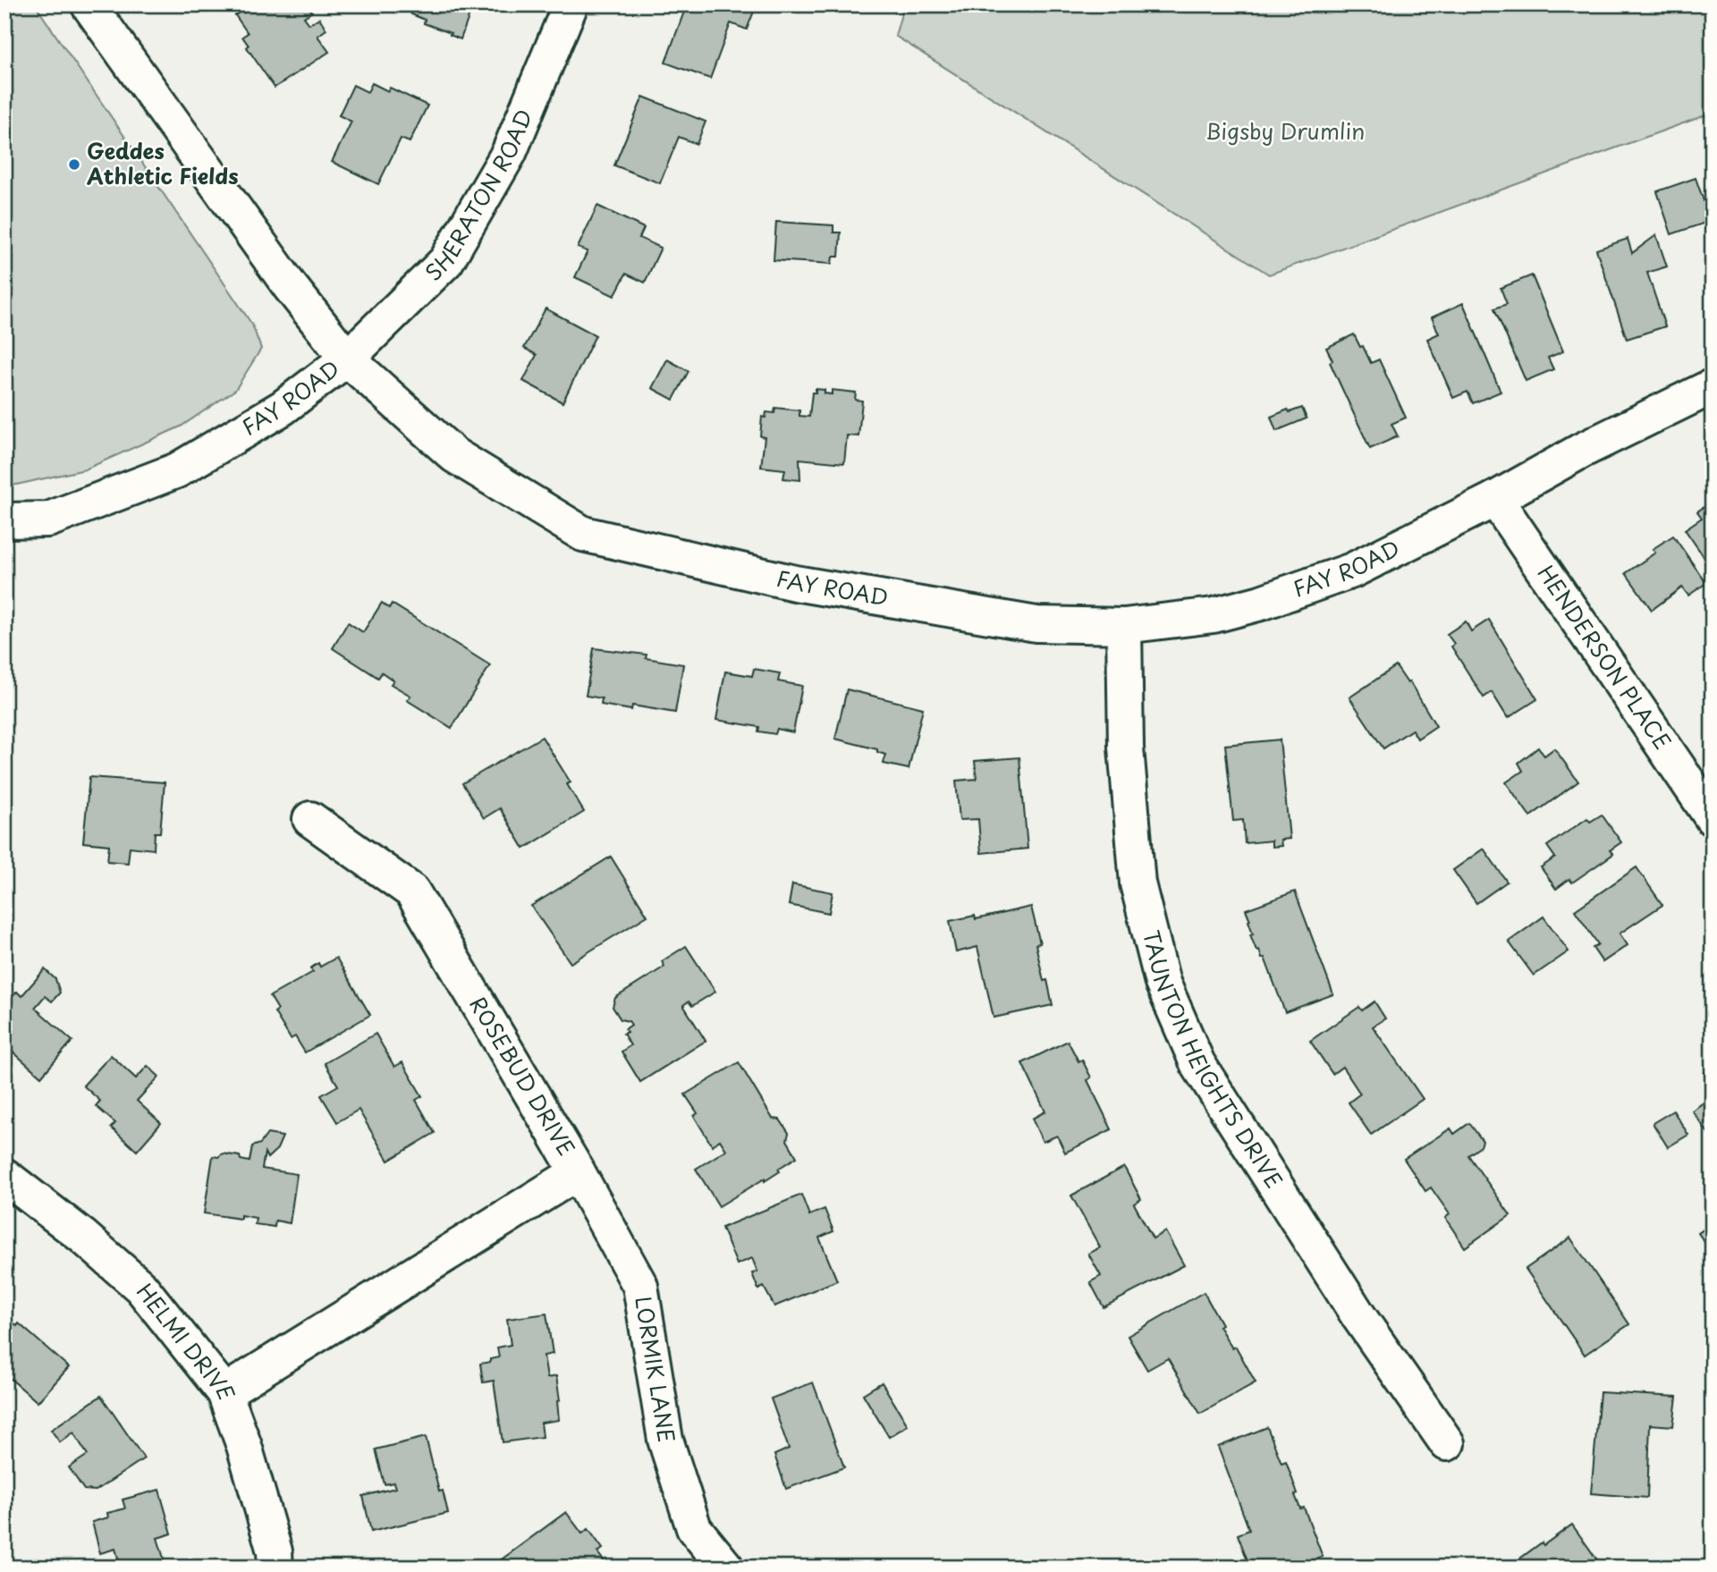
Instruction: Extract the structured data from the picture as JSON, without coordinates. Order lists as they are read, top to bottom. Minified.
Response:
{"streets":{"street":["SHERATON ROAD","FAY ROAD","HENDERSON PLACE","TAUNTON HEIGHTS DRIVE","ROSEBUD DRIVE","HELMI DRIVE","LORMIK LANE"]},"crossings":[["SHERATON ROAD","FAY ROAD"],["FAY ROAD","HENDERSON PLACE"],["FAY ROAD","TAUNTON HEIGHTS DRIVE"],["ROSEBUD DRIVE","HELMI DRIVE"],["ROSEBUD DRIVE","LORMIK LANE"]],"parks":["Bigsby Drumlin"],"places":["Geddes Athletic Fields"]}
